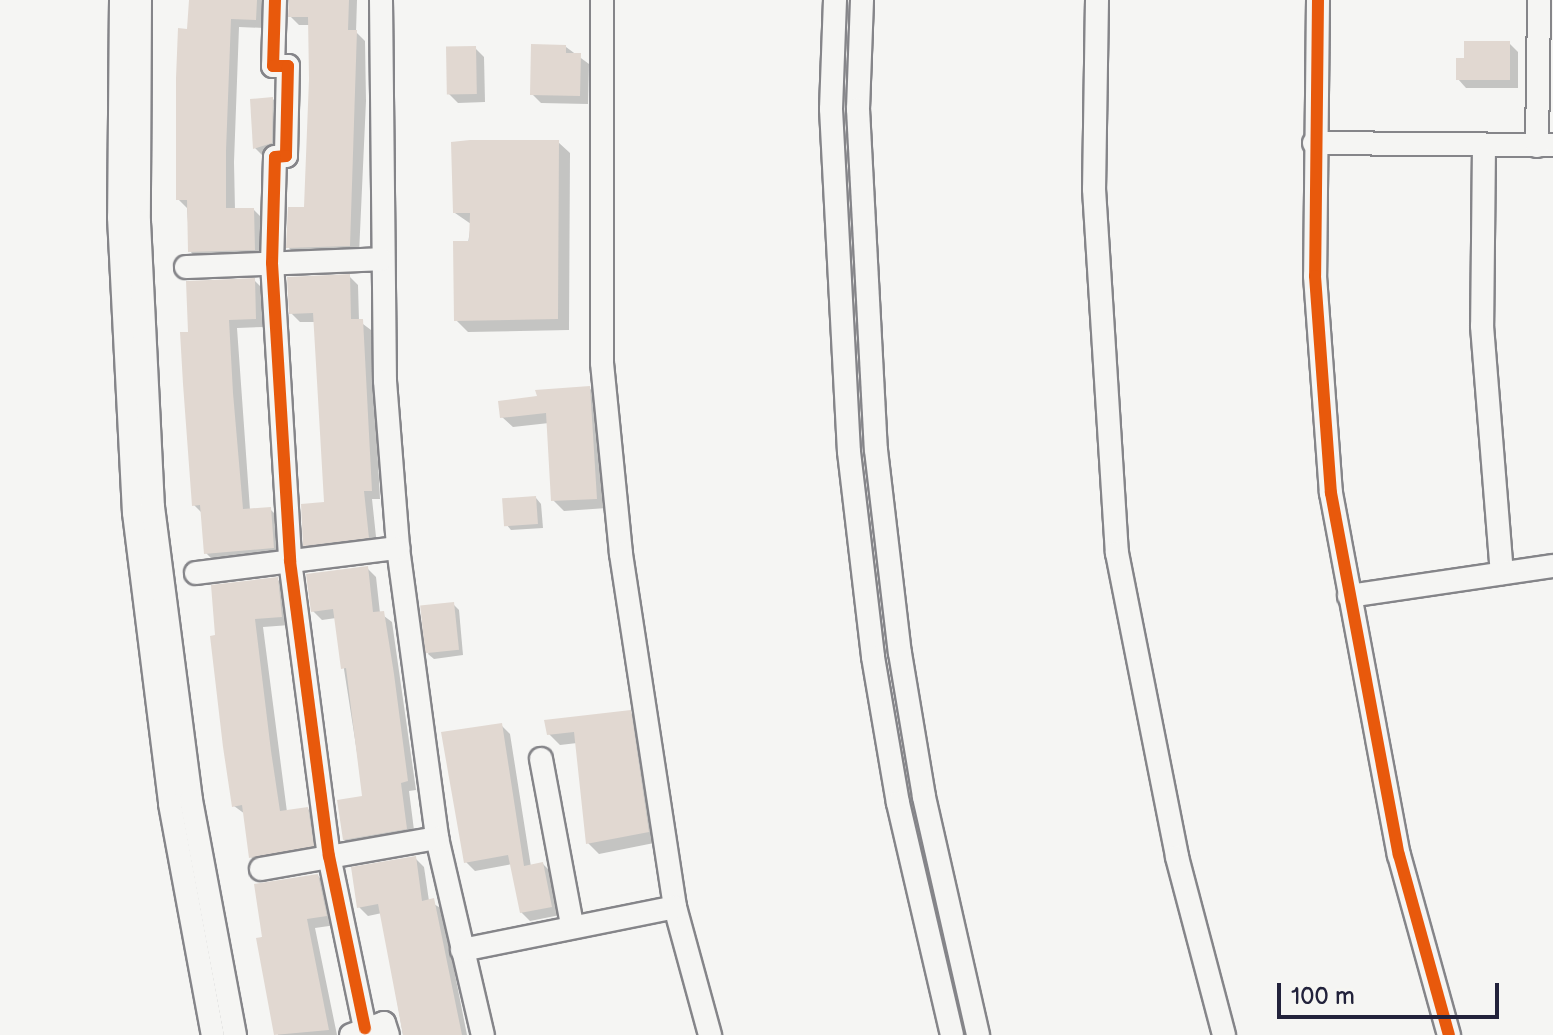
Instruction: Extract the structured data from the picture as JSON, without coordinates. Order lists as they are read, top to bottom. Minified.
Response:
{"scale_bar":"100 m"}
